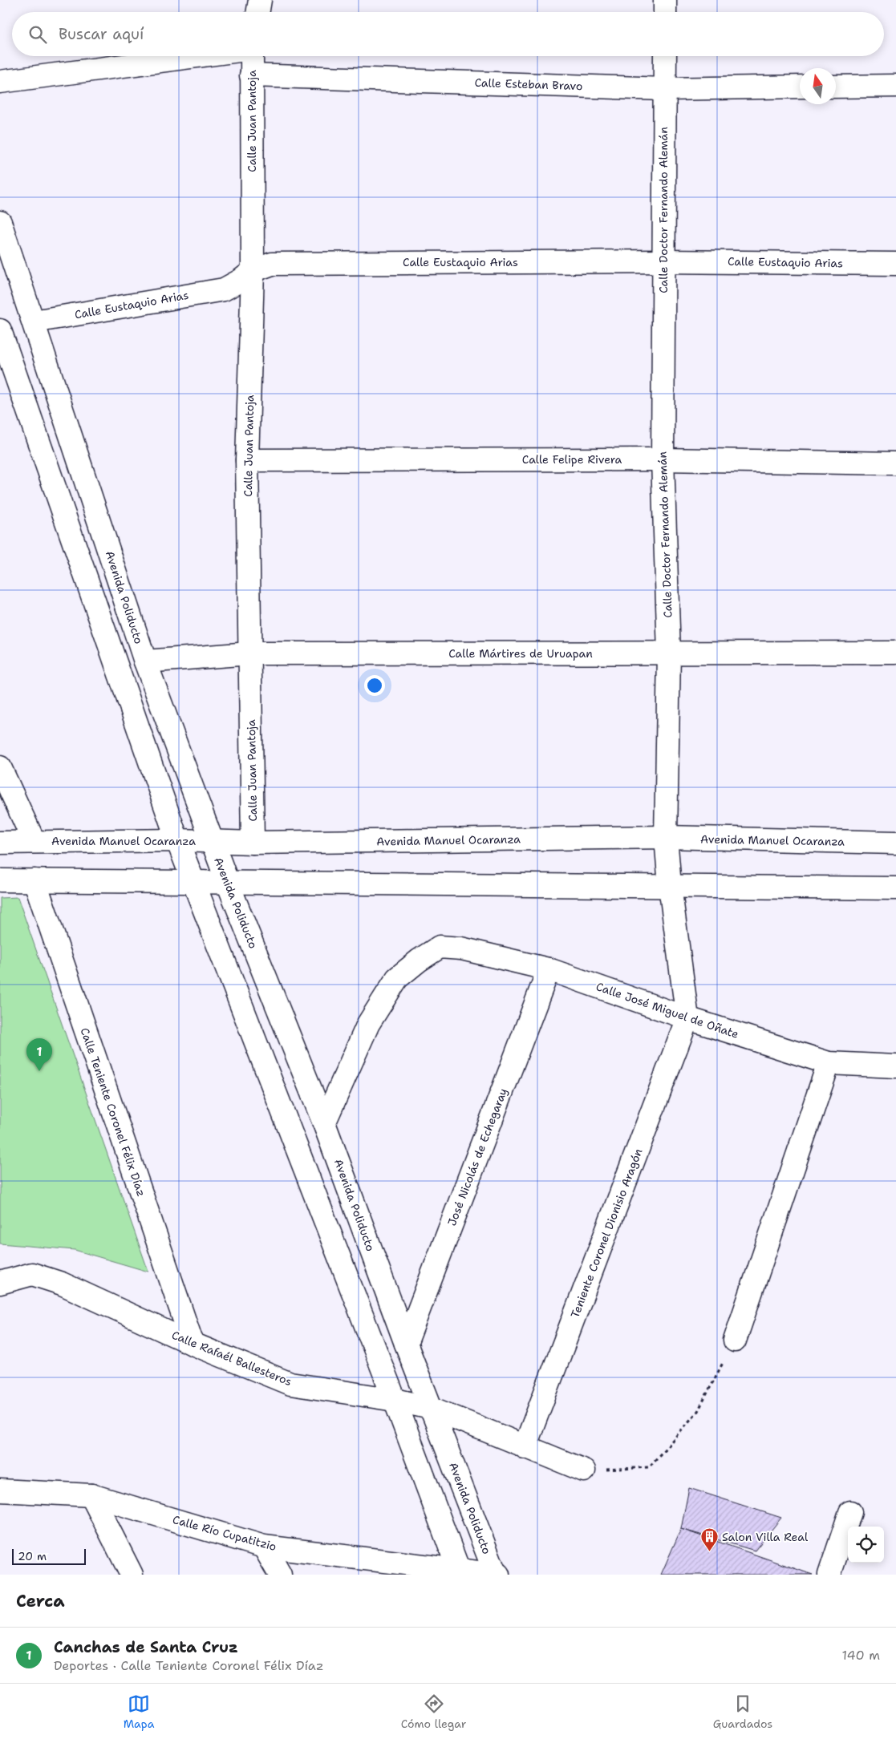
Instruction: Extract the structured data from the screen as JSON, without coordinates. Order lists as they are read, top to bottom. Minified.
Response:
{"streets":{"street":["Calle Esteban Bravo","Calle Juan Pantoja","Calle Doctor Fernando Alemán","Calle Eustaquio Arias","Calle Felipe Rivera","Avenida Poliducto","Calle Mártires de Uruapan","Avenida Manuel Ocaranza","Calle José Miguel de Oñate","Calle Teniente Coronel Félix Díaz","José Nicolás de Echegaray","Teniente Coronel Dionisio Aragón","Calle Rafaél Ballesteros","Calle Río Cupatitzio"]},"crossings":[["Calle Esteban Bravo","Calle Juan Pantoja"],["Calle Esteban Bravo","Calle Doctor Fernando Alemán"],["Calle Juan Pantoja","Calle Eustaquio Arias"],["Calle Juan Pantoja","Calle Felipe Rivera"],["Calle Juan Pantoja","Calle Mártires de Uruapan"],["Calle Juan Pantoja","Avenida Manuel Ocaranza"],["Calle Doctor Fernando Alemán","Calle Eustaquio Arias"],["Calle Doctor Fernando Alemán","Calle Felipe Rivera"],["Calle Doctor Fernando Alemán","Calle Mártires de Uruapan"],["Calle Doctor Fernando Alemán","Avenida Manuel Ocaranza"],["Calle Doctor Fernando Alemán","Calle José Miguel de Oñate"],["Calle Doctor Fernando Alemán","Teniente Coronel Dionisio Aragón"],["Calle Eustaquio Arias","Avenida Poliducto"],["Avenida Poliducto","Calle Mártires de Uruapan"],["Avenida Poliducto","Avenida Manuel Ocaranza"],["Avenida Poliducto","Calle José Miguel de Oñate"],["Avenida Poliducto","José Nicolás de Echegaray"],["Avenida Poliducto","Calle Rafaél Ballesteros"],["Avenida Poliducto","Calle Río Cupatitzio"],["Calle José Miguel de Oñate","José Nicolás de Echegaray"],["Calle José Miguel de Oñate","Teniente Coronel Dionisio Aragón"],["Calle Teniente Coronel Félix Díaz","Calle Rafaél Ballesteros"],["Teniente Coronel Dionisio Aragón","Calle Rafaél Ballesteros"]],"places":{"building":["Salon Villa Real"]},"scale_bar":"20 m","north":"top","page":{"search":"Buscar aquí","pins":"1","scale":"20 m","heading":"Cerca","list":[{"mark":"1","name":"Canchas de Santa Cruz","note":"Deportes · Calle Teniente Coronel Félix Díaz","value":"140 m"}],"nav":["Mapa","Cómo llegar","Guardados"]}}
